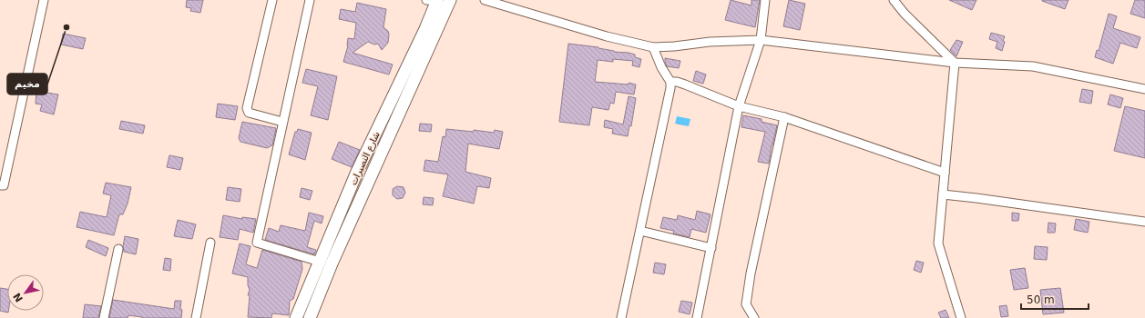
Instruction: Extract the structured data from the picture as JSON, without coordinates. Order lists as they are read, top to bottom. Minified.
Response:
{"streets":{"main road":["شارع النصيرات"]},"places":["مخيم"],"scale_bar":"50 m","north":"bottom left"}
